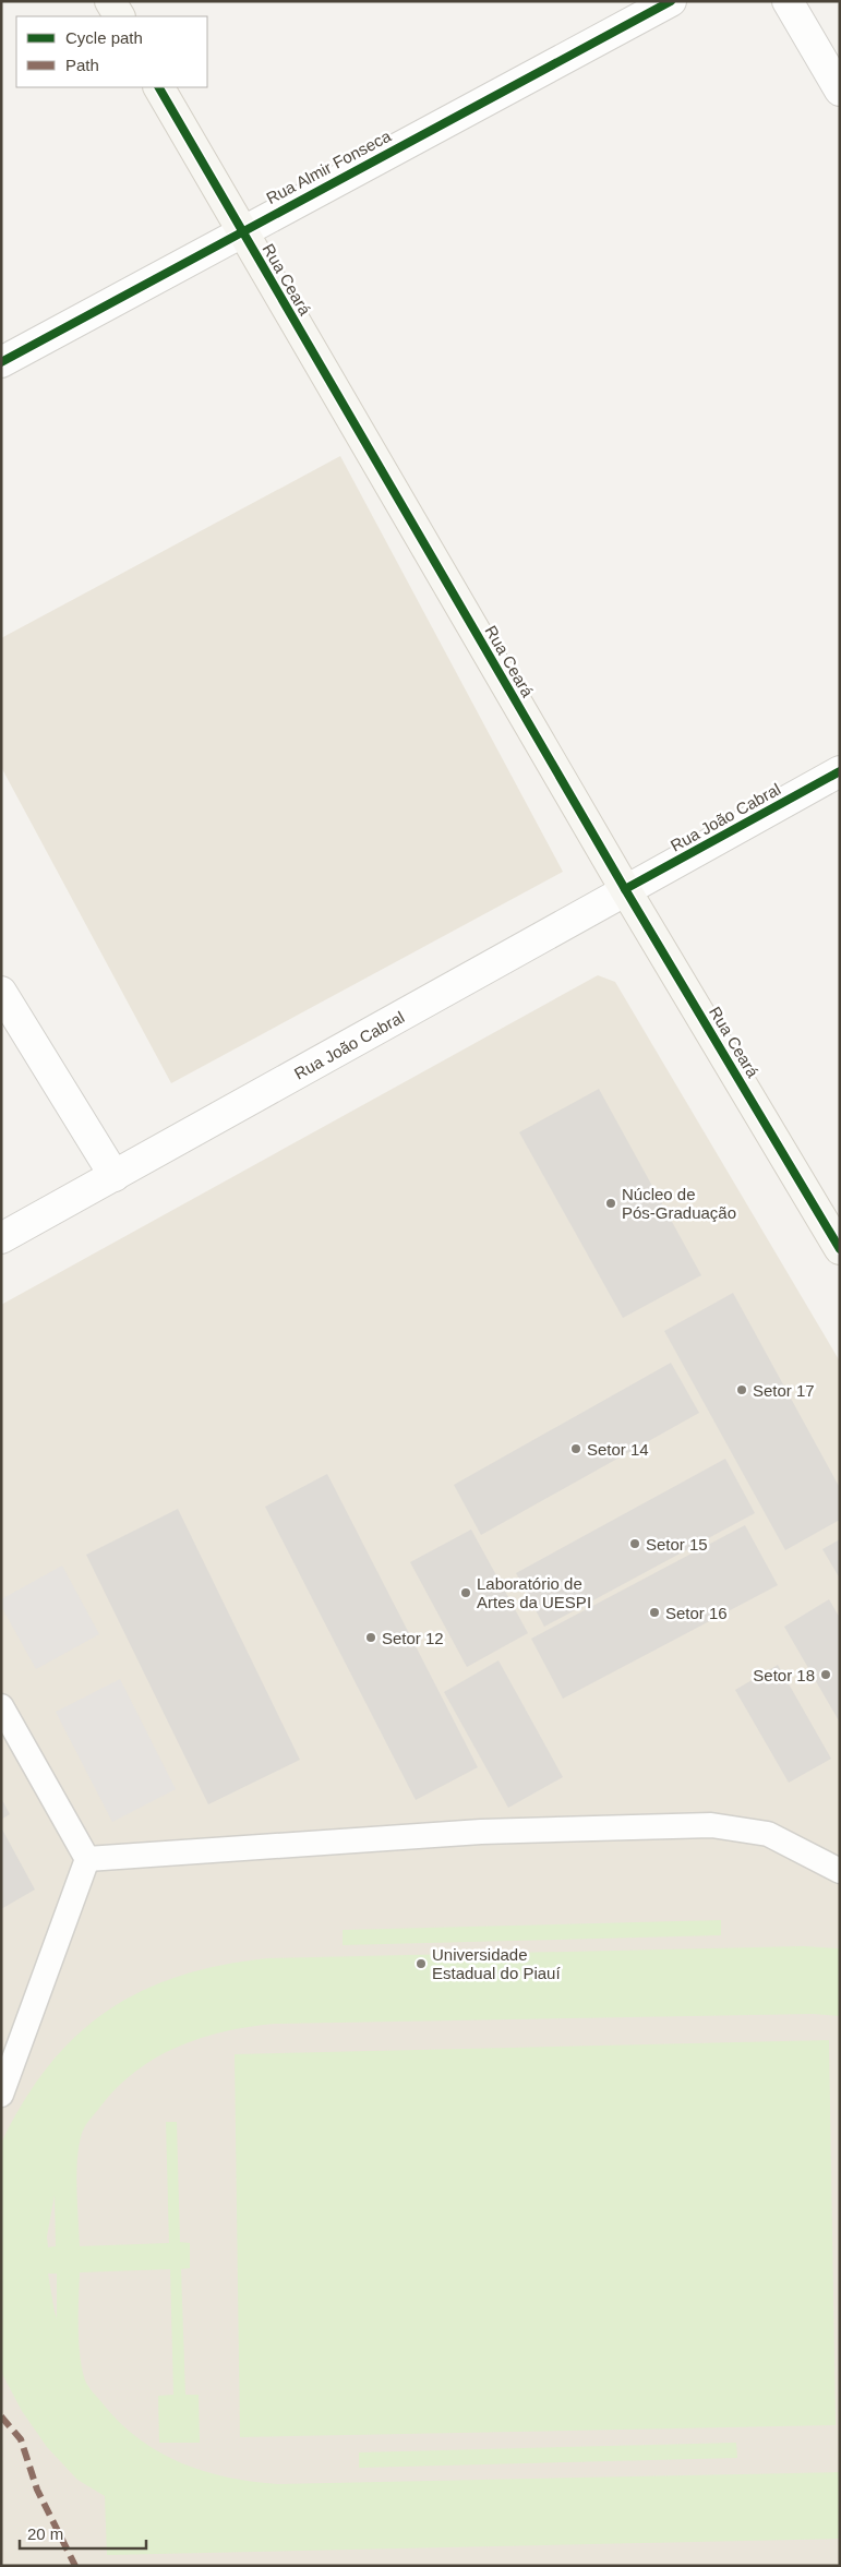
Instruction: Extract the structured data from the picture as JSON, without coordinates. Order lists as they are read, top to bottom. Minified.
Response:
{"streets":{"street":["Rua Almir Fonseca","Rua Ceará","Rua João Cabral"]},"crossings":[["Rua Almir Fonseca","Rua Ceará"],["Rua Ceará","Rua João Cabral"]],"places":["Núcleo de Pós-Graduação","Setor 17","Setor 14","Setor 15","Laboratório de Artes da UESPI","Setor 16","Setor 12","Setor 18","Universidade Estadual do Piauí"],"legend":["Cycle path","Path"],"scale_bar":"20 m"}
